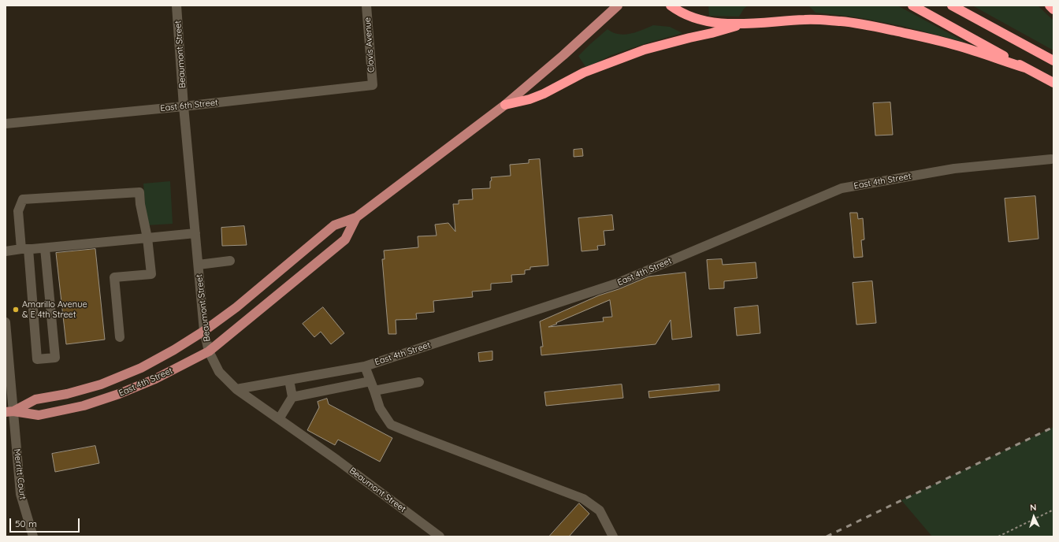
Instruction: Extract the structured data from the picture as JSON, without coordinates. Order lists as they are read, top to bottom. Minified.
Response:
{"streets":{"main road":["East 4th Street"],"street":["Clovis Avenue","Beaumont Street","East 6th Street","Merritt Court"]},"crossings":[["Clovis Avenue","East 6th Street"],["Beaumont Street","East 6th Street"],["Beaumont Street","East 4th Street"],["East 4th Street","Merritt Court"]],"places":["Amarillo Avenue & E 4th Street"],"scale_bar":"50 m","north":"top"}
